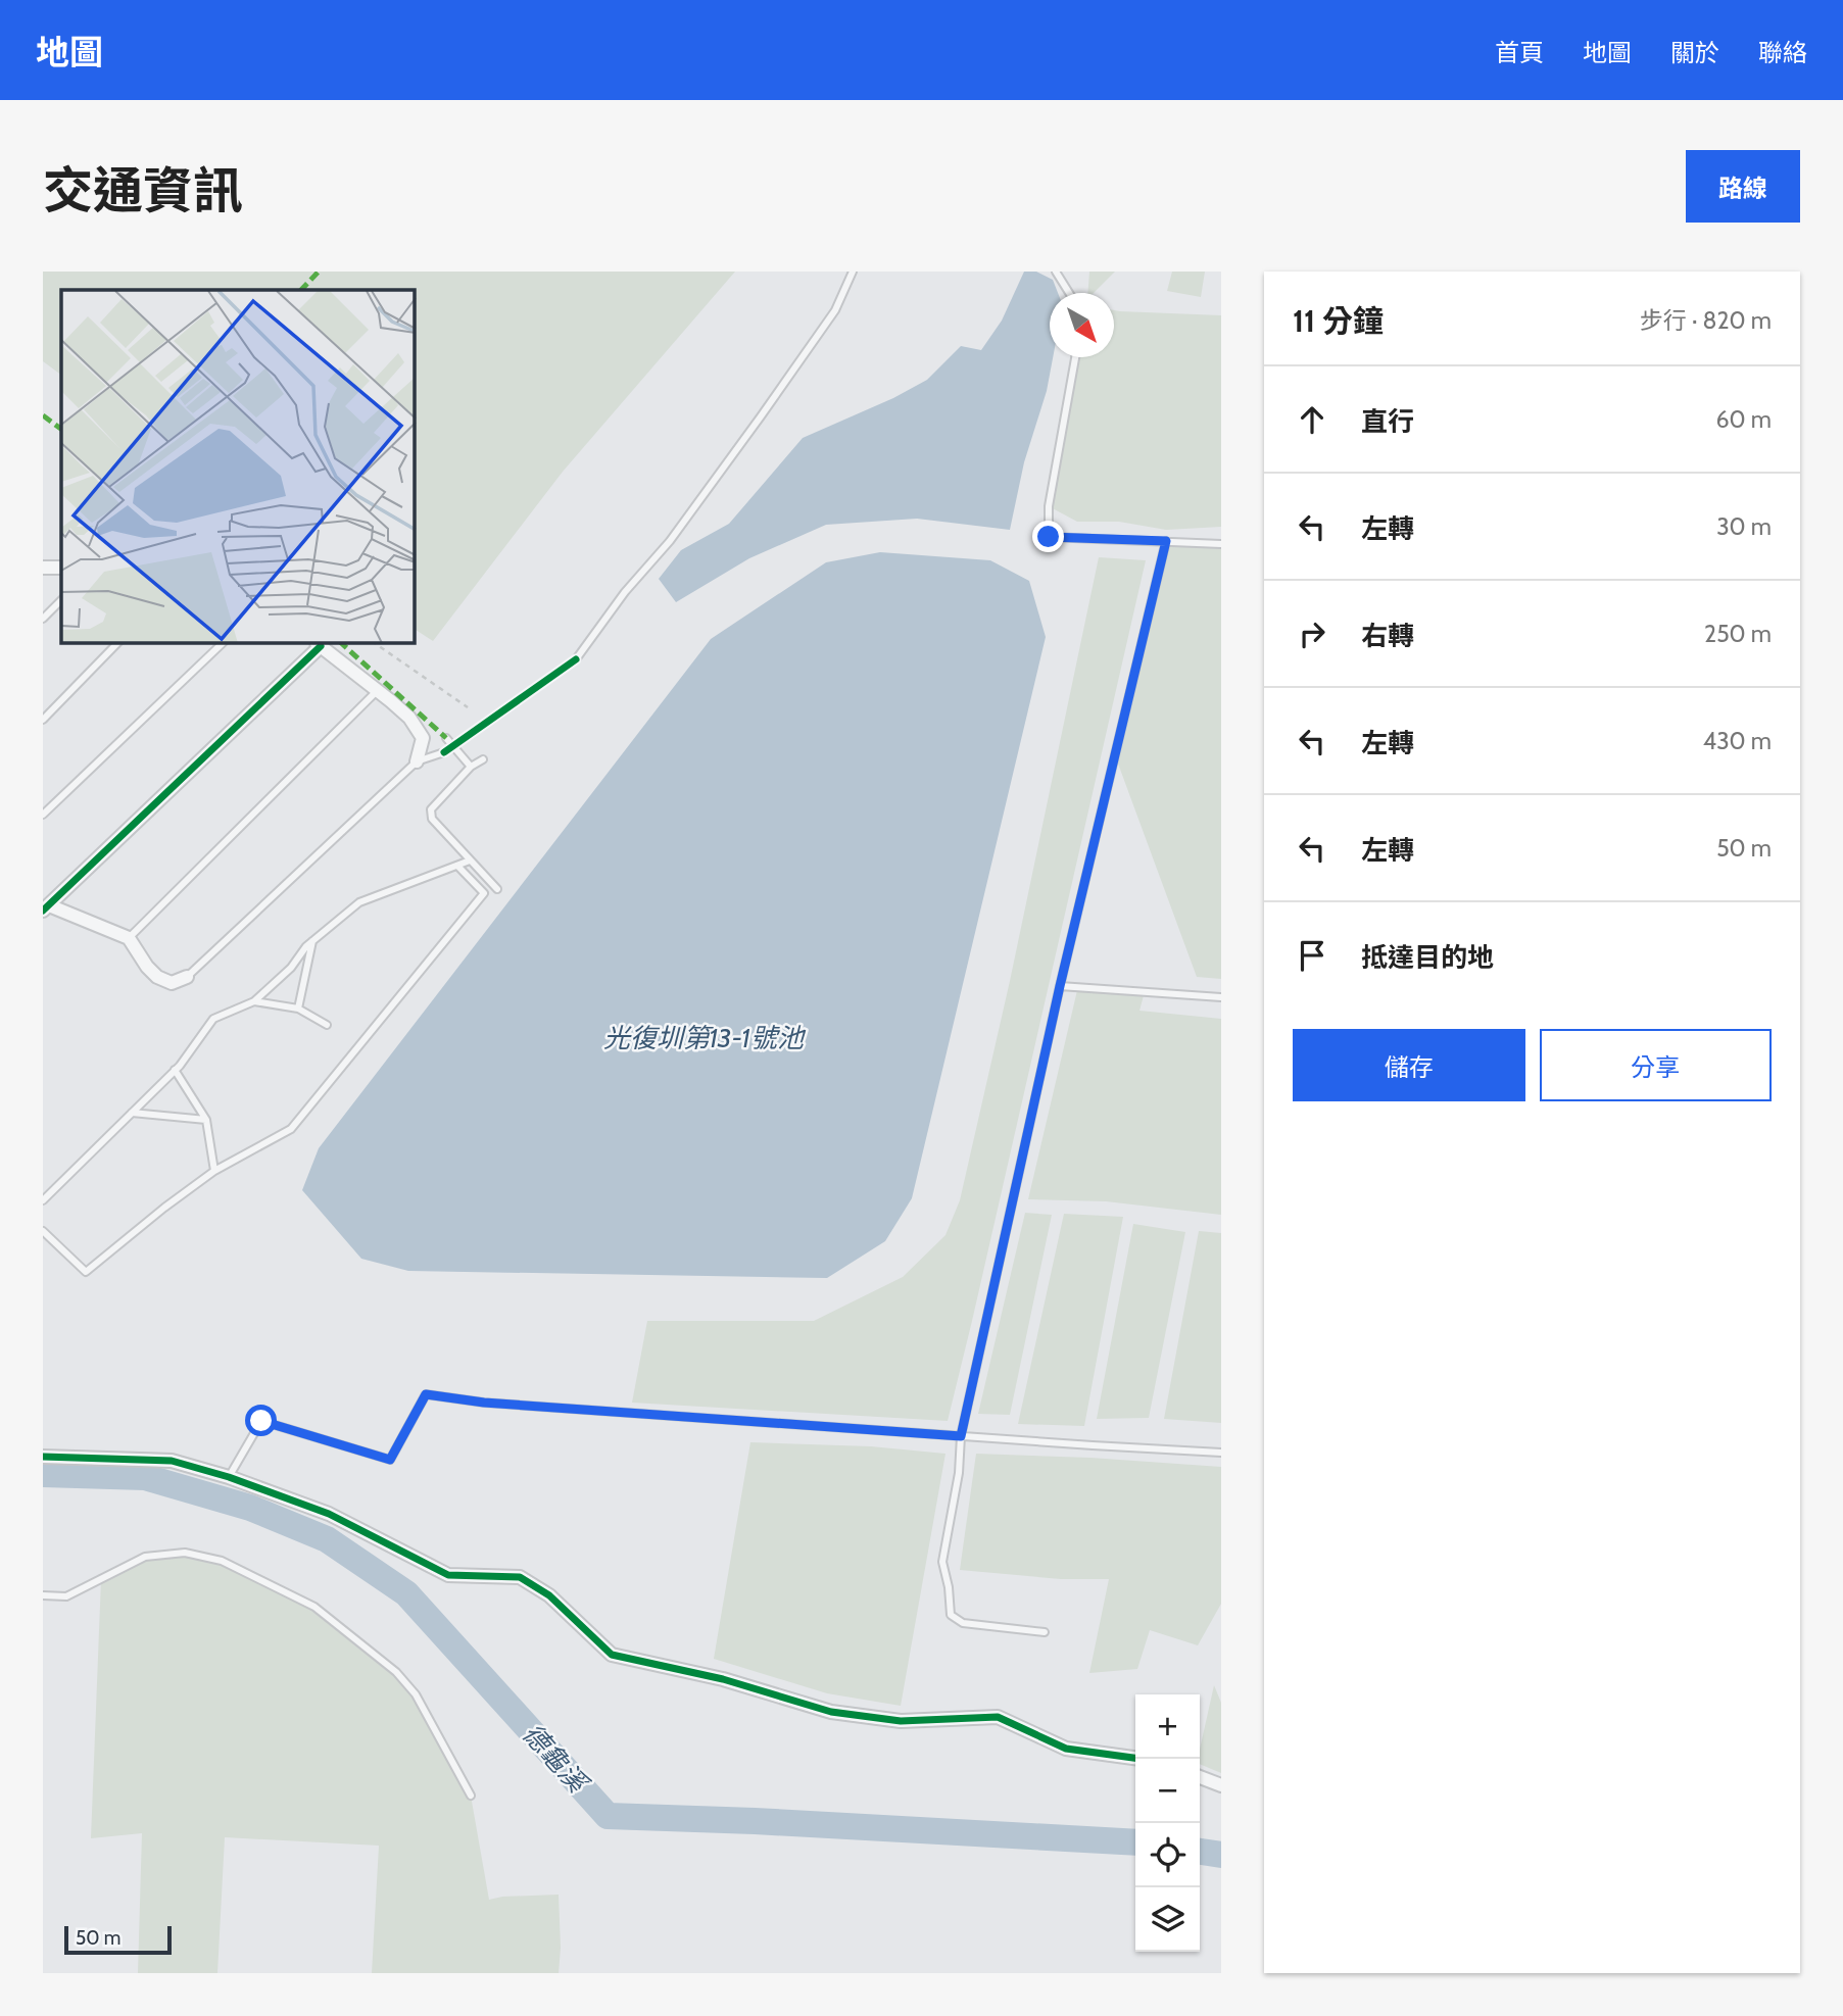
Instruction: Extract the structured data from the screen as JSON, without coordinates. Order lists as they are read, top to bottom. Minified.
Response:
{"water":["光復圳第13-1號池","德龜溪"],"scale_bar":"50 m","north":"bottom right","page":{"header":"地圖","nav":["首頁","地圖","關於","聯絡"],"title":"交通資訊","buttons":["路線",["儲存","分享"]],"heading":["11 分鐘","步行 · 820 m"],"list":[["直行","60 m"],["左轉","30 m"],["右轉","250 m"],["左轉","430 m"],["左轉","50 m"],"抵達目的地"],"map_buttons":["+","−"],"scale":"50 m"}}
